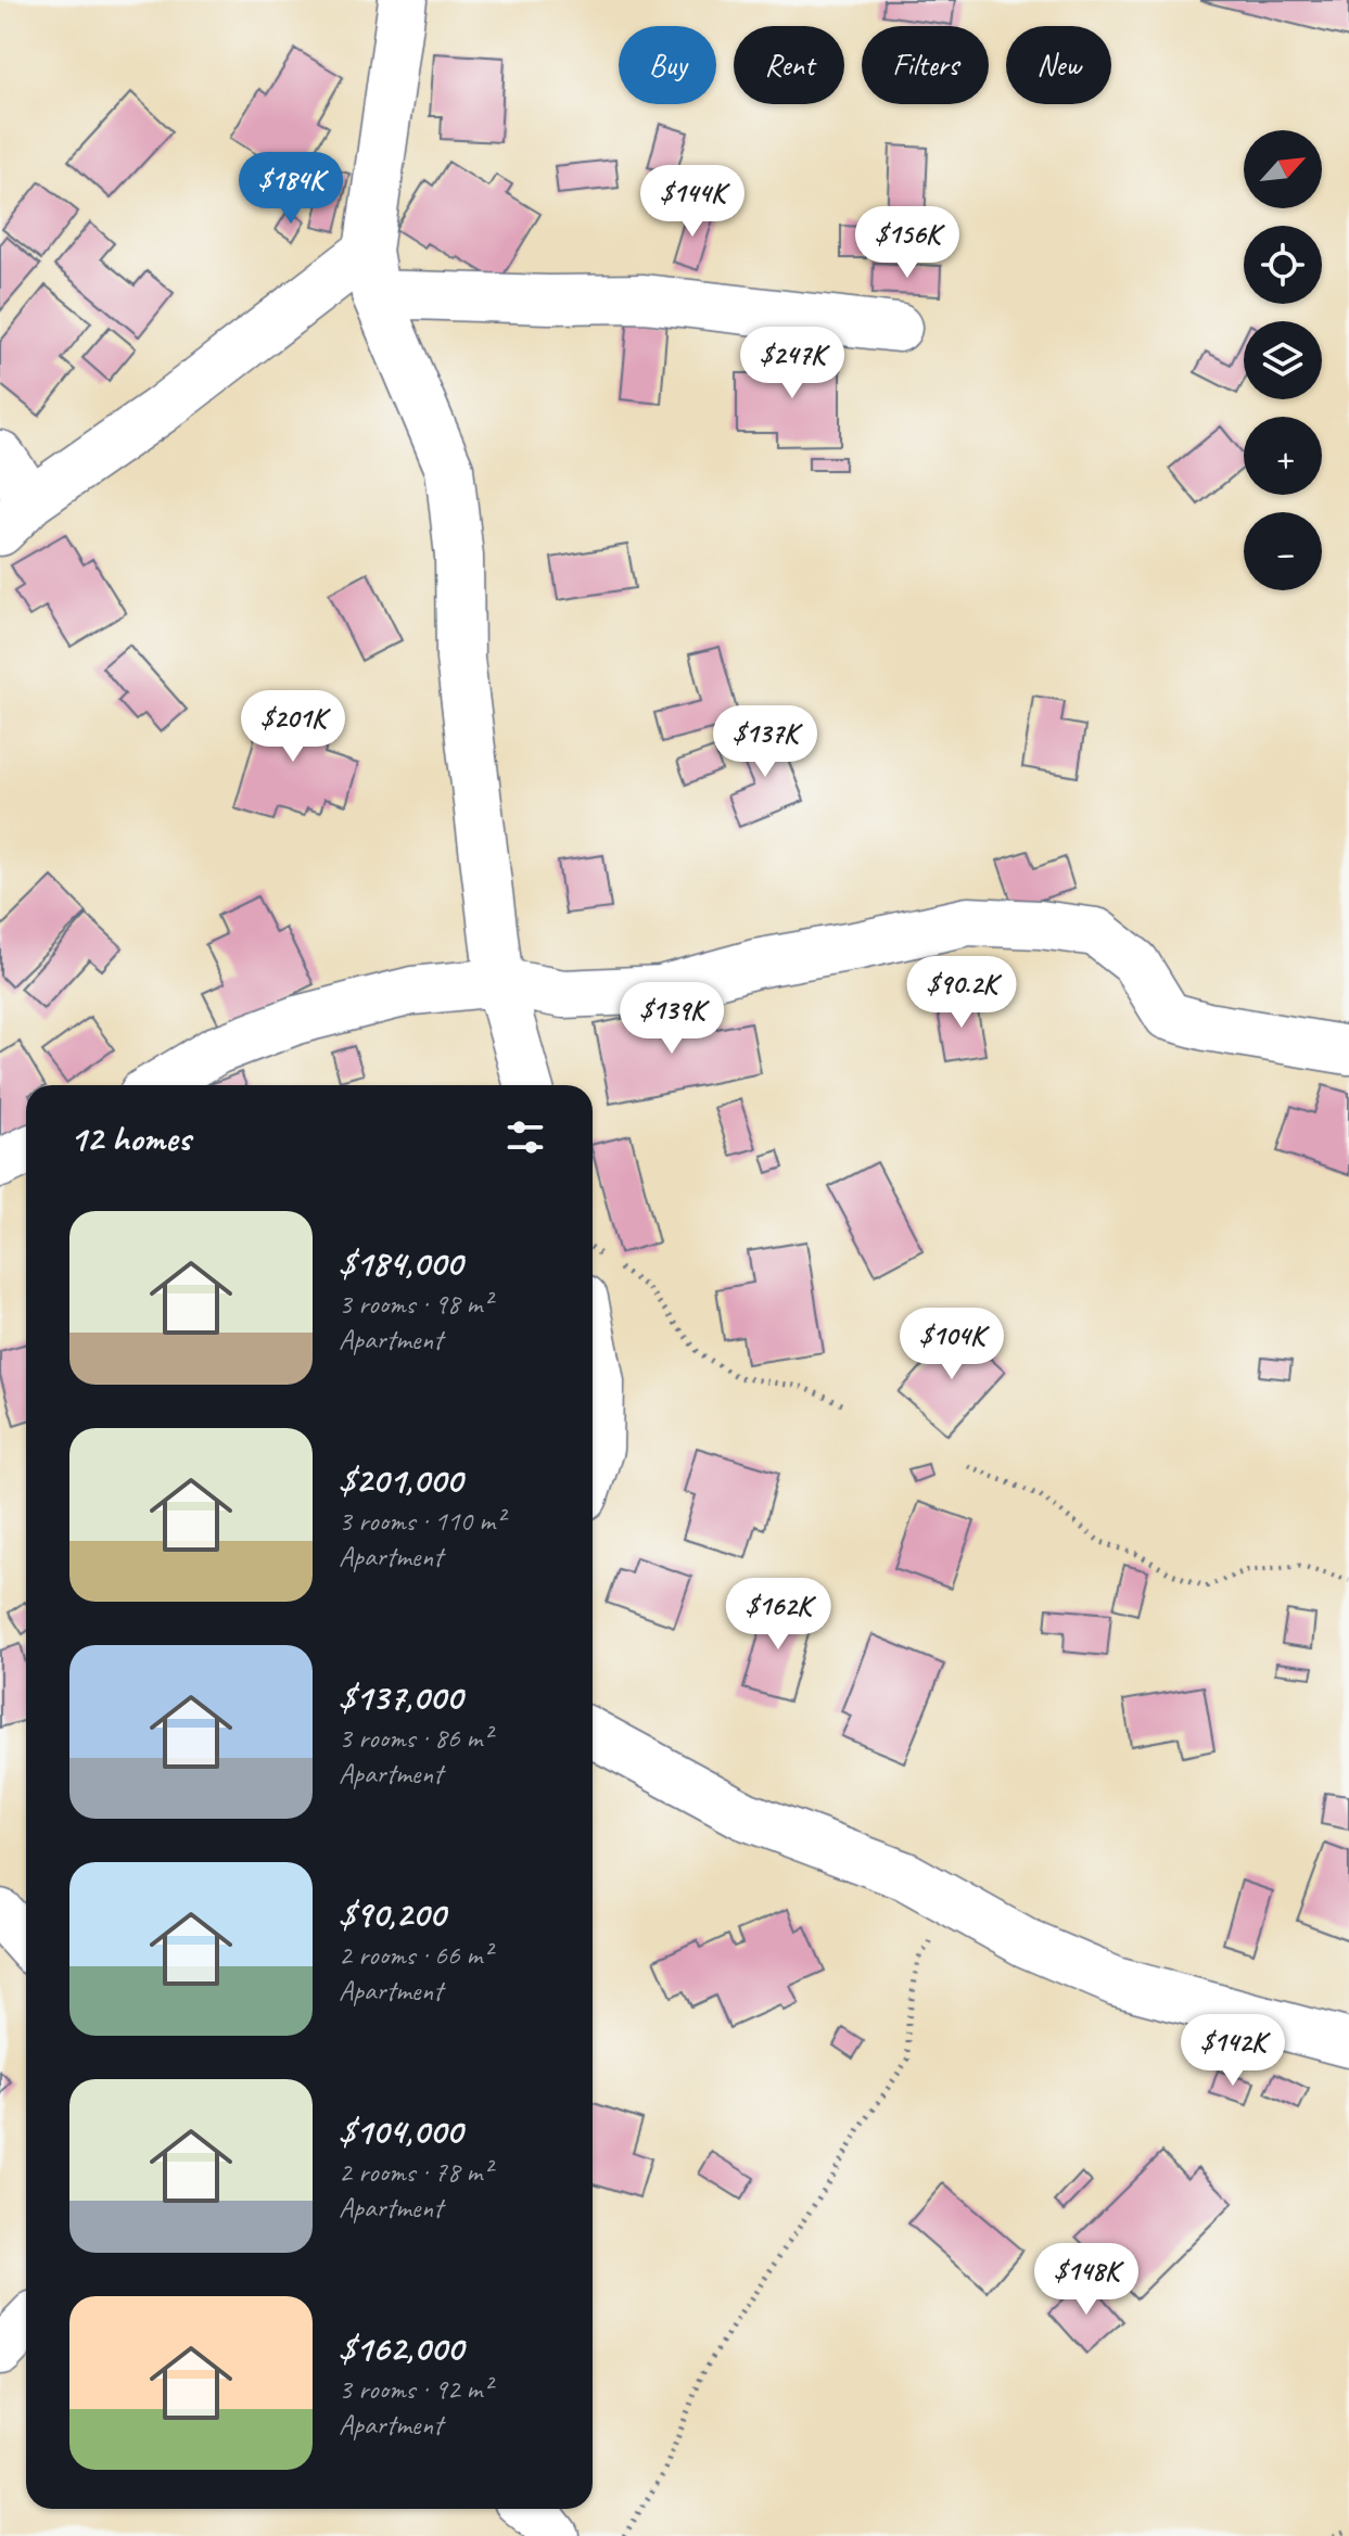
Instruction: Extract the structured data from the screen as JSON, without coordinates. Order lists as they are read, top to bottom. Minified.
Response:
{"north":"top right","page":{"chip":["Buy","Rent","Filters","New"],"map_buttons":["+","−"],"price":["$184K","$144K","$156K","$247K","$201K","$137K","$90.2K","$139K","$104K","$162K","$142K","$148K"],"heading":"12 homes","list":[{"name":"$184,000","note":"3 rooms · 98 m² · Apartment"},{"name":"$201,000","note":"3 rooms · 110 m² · Apartment"},{"name":"$137,000","note":"3 rooms · 86 m² · Apartment"},{"name":"$90,200","note":"2 rooms · 66 m² · Apartment"},{"name":"$104,000","note":"2 rooms · 78 m² · Apartment"},{"name":"$162,000","note":"3 rooms · 92 m² · Apartment"}]}}
